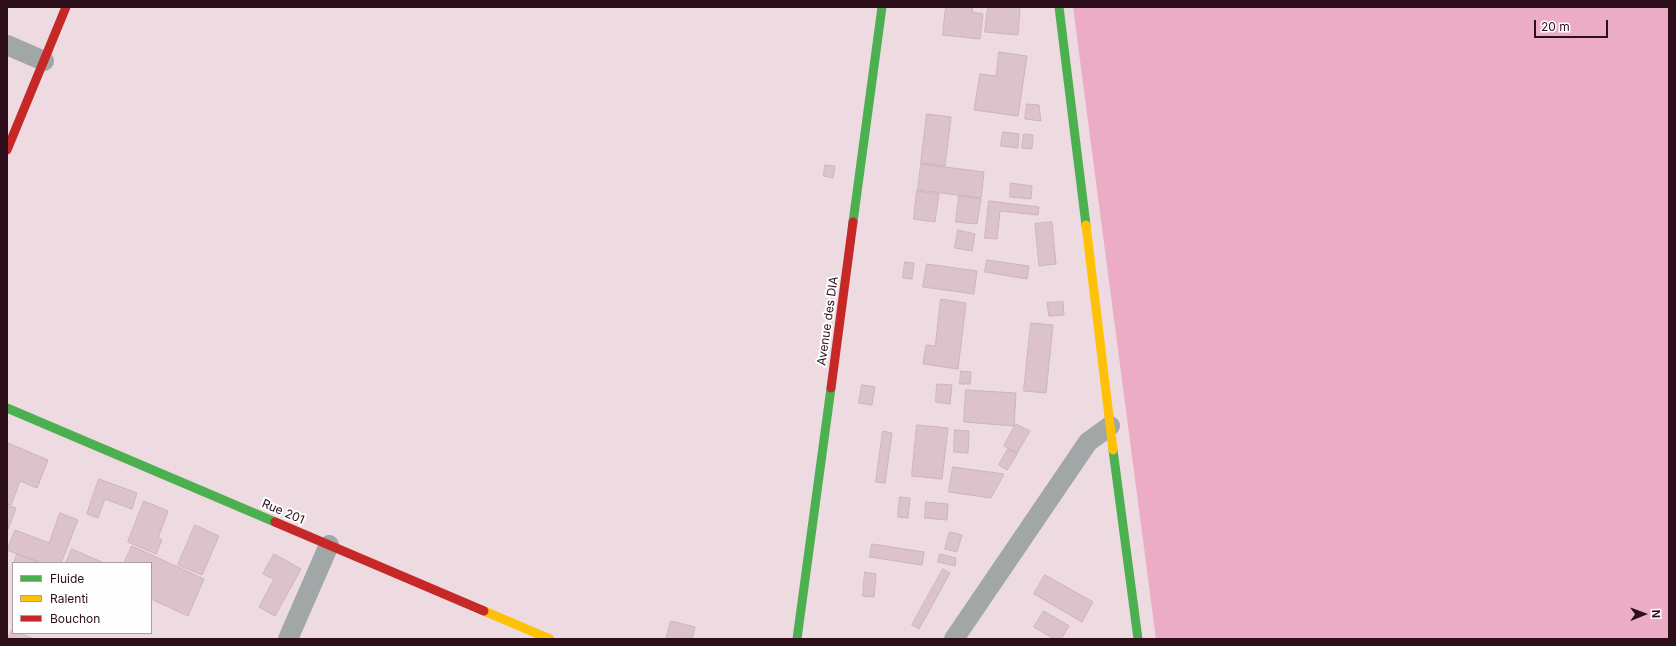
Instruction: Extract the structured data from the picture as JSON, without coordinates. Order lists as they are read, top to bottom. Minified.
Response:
{"streets":{"street":["Avenue des DIA","Rue 201"]},"legend":["Fluide","Ralenti","Bouchon"],"scale_bar":"20 m","north":"right"}
